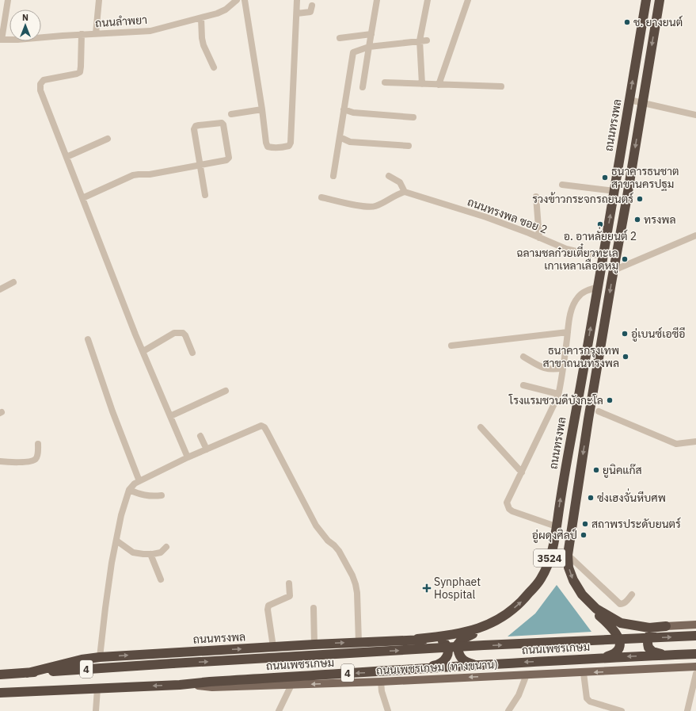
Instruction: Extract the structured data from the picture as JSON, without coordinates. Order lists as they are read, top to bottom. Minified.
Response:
{"streets":{"highway":["ถนนทรงพล","3524","ถนนเพชรเกษม","4"],"main road":["ถนนเพชรเกษม (ทางขนาน)"],"street":["ถนนลำพยา","ถนนทรงพล ซอย 2"]},"crossings":[["ถนนทรงพล","ถนนทรงพล ซอย 2"],["ถนนทรงพล","ถนนเพชรเกษม"],["ถนนเพชรเกษม","ถนนเพชรเกษม (ทางขนาน)"]],"one_way":["ถนนเพชรเกษม (ทางขนาน)"],"places":{"other":["ช. ยางยนต์","ธนาคารธนชาต สาขานครปฐม","รวงข้าวกระจกรถยนตร์","ทรงพล","อ. อาหลั่ยยนต์ 2","ฉลามชลก๋วยเตี๋ยวทะเล เกาเหลาเลือดหมู","อู่เบนซ์เอซีอี","ธนาคารกรุงเทพ สาขาถนนทรงพล","โรงแรมชวนดีบังกะโล","ยูนิคแก๊ส","ซ่งเฮงจั่นหีบศพ","สถาพรประดับยนตร์","อู่ผดุงศิลป์"],"health":["Synphaet Hospital"]},"north":"top"}
